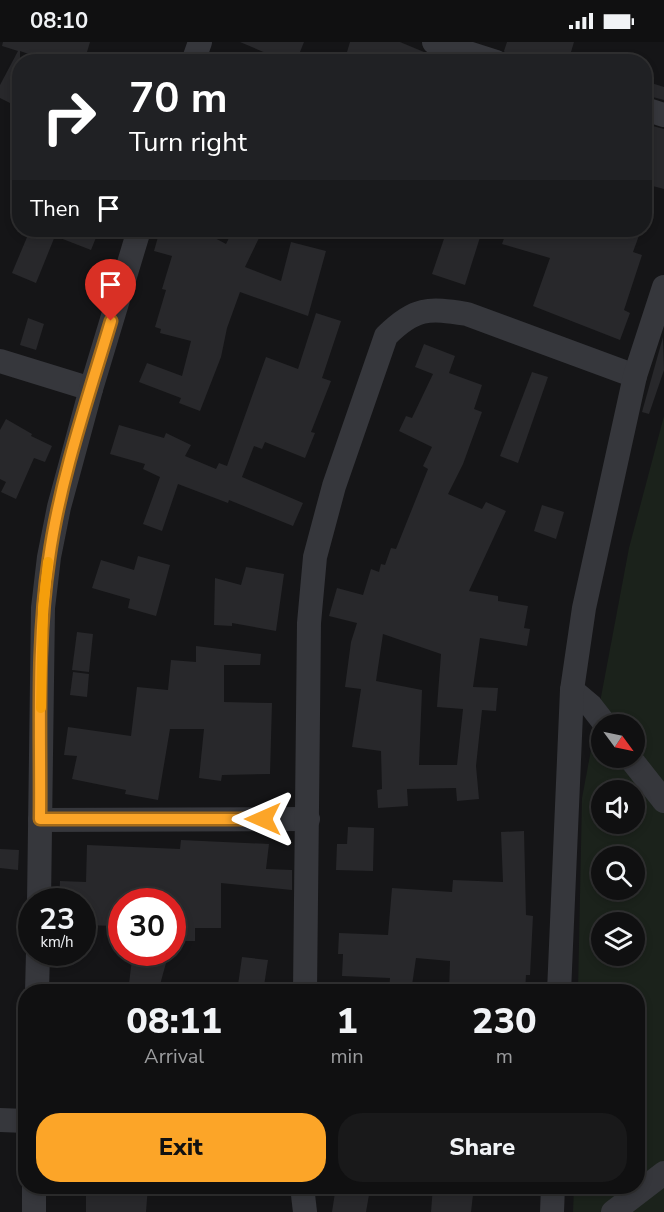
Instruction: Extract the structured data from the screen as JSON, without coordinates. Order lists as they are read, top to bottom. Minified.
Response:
{"north":"bottom right","page":{"status":"08:10","turn":["70 m","Turn right"],"then":"Then","speed":"23 km/h","limit":"30","eta":["08:11","Arrival","1","min","230","m"],"buttons":["Exit","Share"]}}
